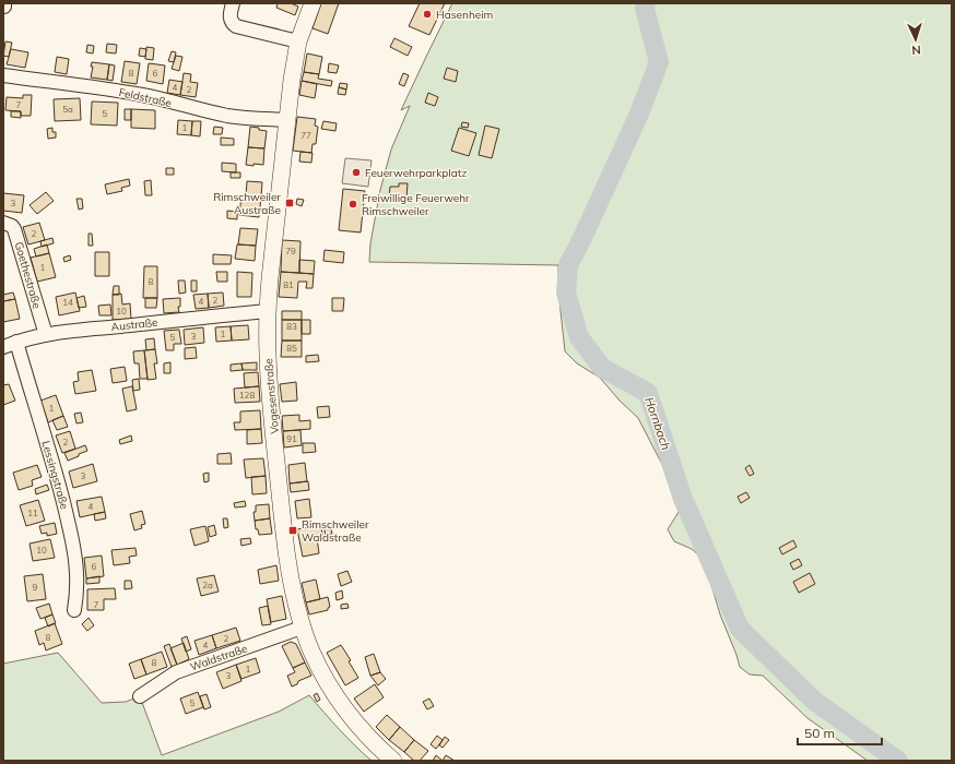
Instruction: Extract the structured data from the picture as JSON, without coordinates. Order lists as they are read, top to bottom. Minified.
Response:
{"streets":{"main road":["Vogesenstraße"],"street":["Feldstraße","Goethestraße","Austraße","Lessingstraße","Waldstraße"]},"crossings":[["Feldstraße","Vogesenstraße"],["Goethestraße","Austraße"],["Austraße","Vogesenstraße"],["Austraße","Lessingstraße"],["Vogesenstraße","Waldstraße"]],"water":["Hornbach"],"places":{"other":["Hasenheim","Feuerwehrparkplatz","Freiwillige Feuerwehr Rimschweiler"],"transit":["Rimschweiler Austraße","Rimschweiler Waldstraße"]},"house_numbers":["8","6","4","2","7","5a","5","1","77","3","2","79","1","8","81","2","4","14","10","83","1","3","5","85","128","1","91","2","3","4","11","10","6","2a","9","7","8","2","4","8","1","3","5"],"scale_bar":"50 m","north":"bottom"}
